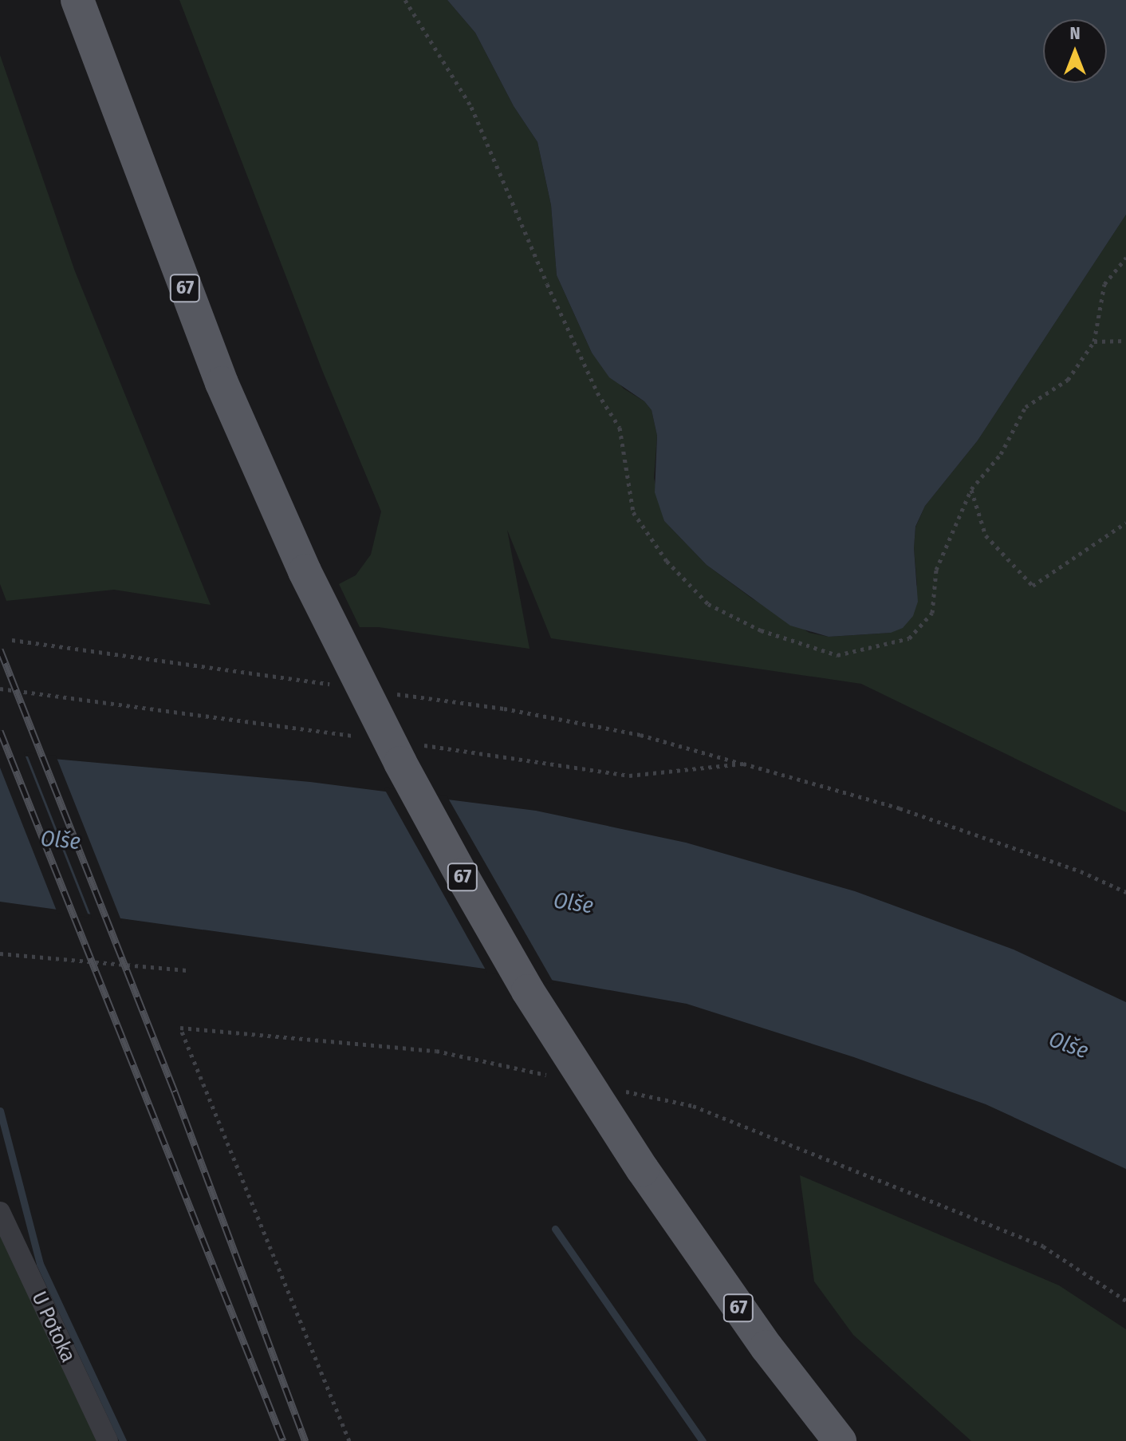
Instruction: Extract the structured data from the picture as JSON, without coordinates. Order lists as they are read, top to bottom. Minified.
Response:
{"streets":{"main road":["67"],"street":["U Potoka"]},"water":["Olše"],"north":"top"}
